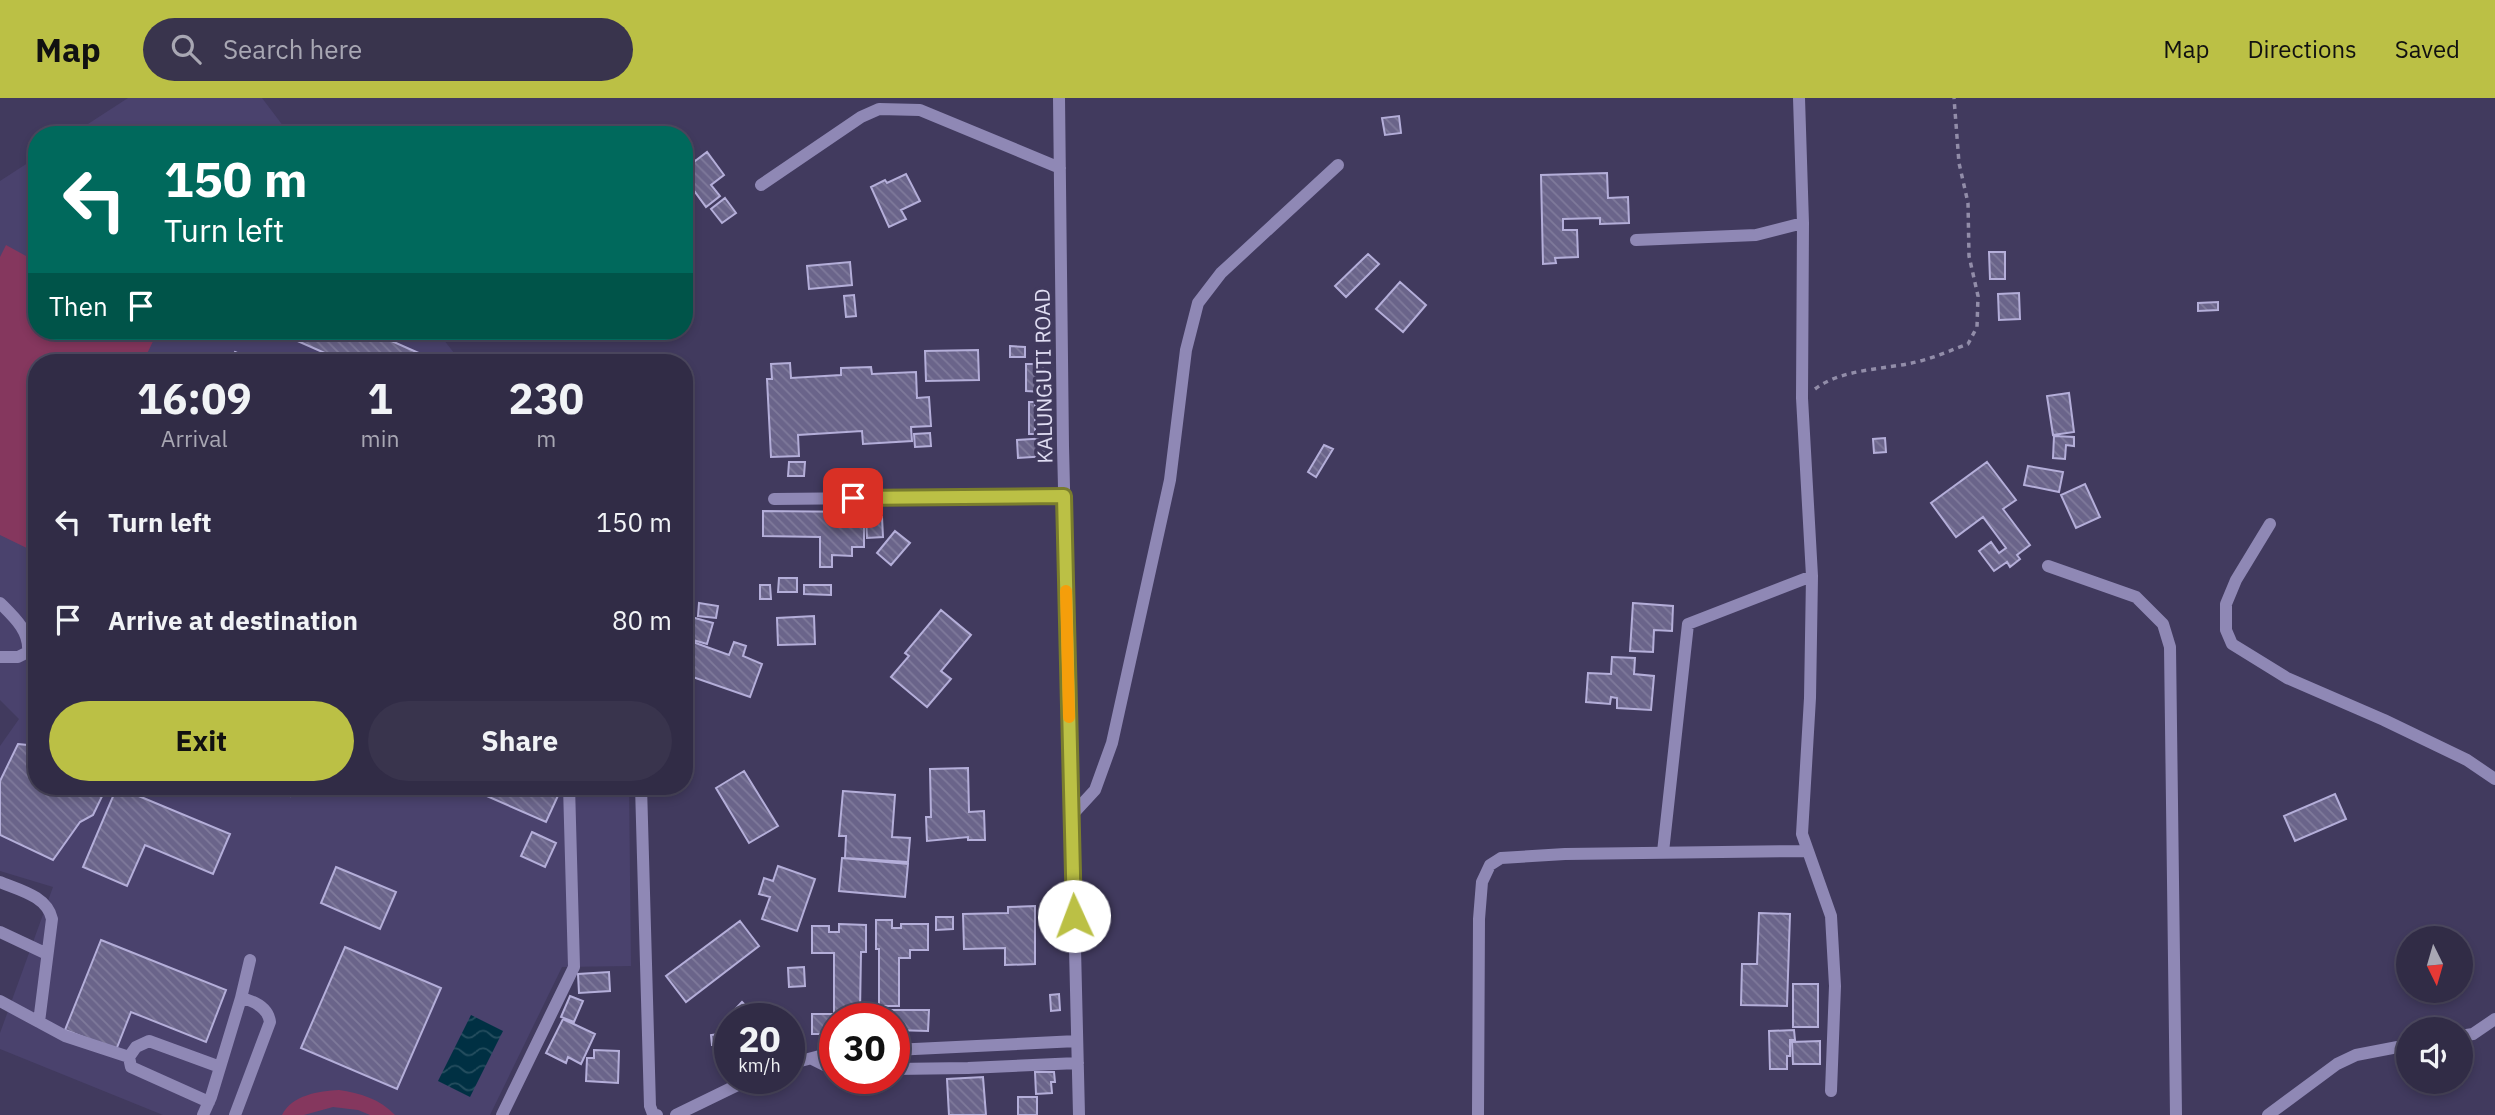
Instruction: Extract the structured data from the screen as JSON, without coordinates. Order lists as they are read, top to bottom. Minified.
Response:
{"streets":{"street":["KALUNGUTI ROAD"]},"north":"bottom","page":{"header":"Map","search":"Search here","nav":["Map","Directions","Saved"],"turn":["150 m","Turn left"],"then":"Then","eta":["16:09","Arrival","1","min","230","m"],"list":[{"name":"Turn left","value":"150 m"},{"name":"Arrive at destination","value":"80 m"}],"buttons":["Exit","Share"],"speed":"20 km/h","limit":"30"}}
